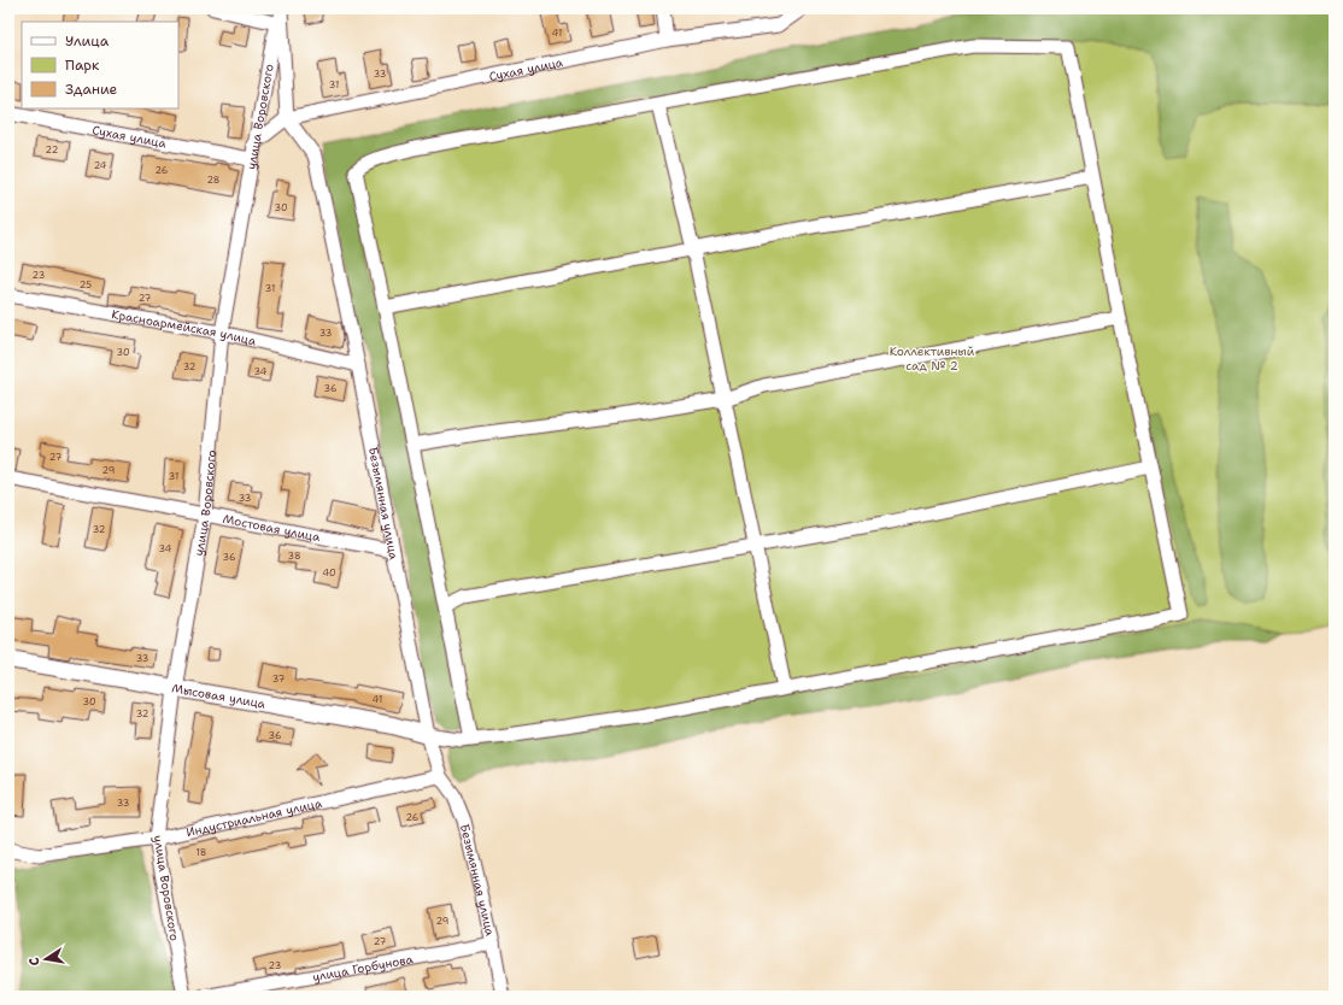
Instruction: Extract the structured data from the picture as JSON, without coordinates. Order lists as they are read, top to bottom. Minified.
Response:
{"streets":{"street":["Сухая улица","улица Воровского","Красноармейская улица","Безымянная улица","Мостовая улица","Мысовая улица","Индустриальная улица","улица Горбунова"]},"crossings":[["Сухая улица","улица Воровского"],["Сухая улица","Безымянная улица"],["улица Воровского","Красноармейская улица"],["улица Воровского","Мостовая улица"],["улица Воровского","Мысовая улица"],["улица Воровского","Индустриальная улица"],["Красноармейская улица","Безымянная улица"],["Безымянная улица","Мостовая улица"],["Безымянная улица","Мысовая улица"],["Безымянная улица","Индустриальная улица"],["Безымянная улица","улица Горбунова"]],"parks":["Коллективный сад № 2"],"house_numbers":["41","33","31","22","24","26","28","30","23","25","31","27","33","30","32","34","36","27","29","31","33","32","34","38","36","40","33","37","41","30","32","36","33","26","18","29","27","23"],"legend":["Улица","Парк","Здание"],"north":"left"}
